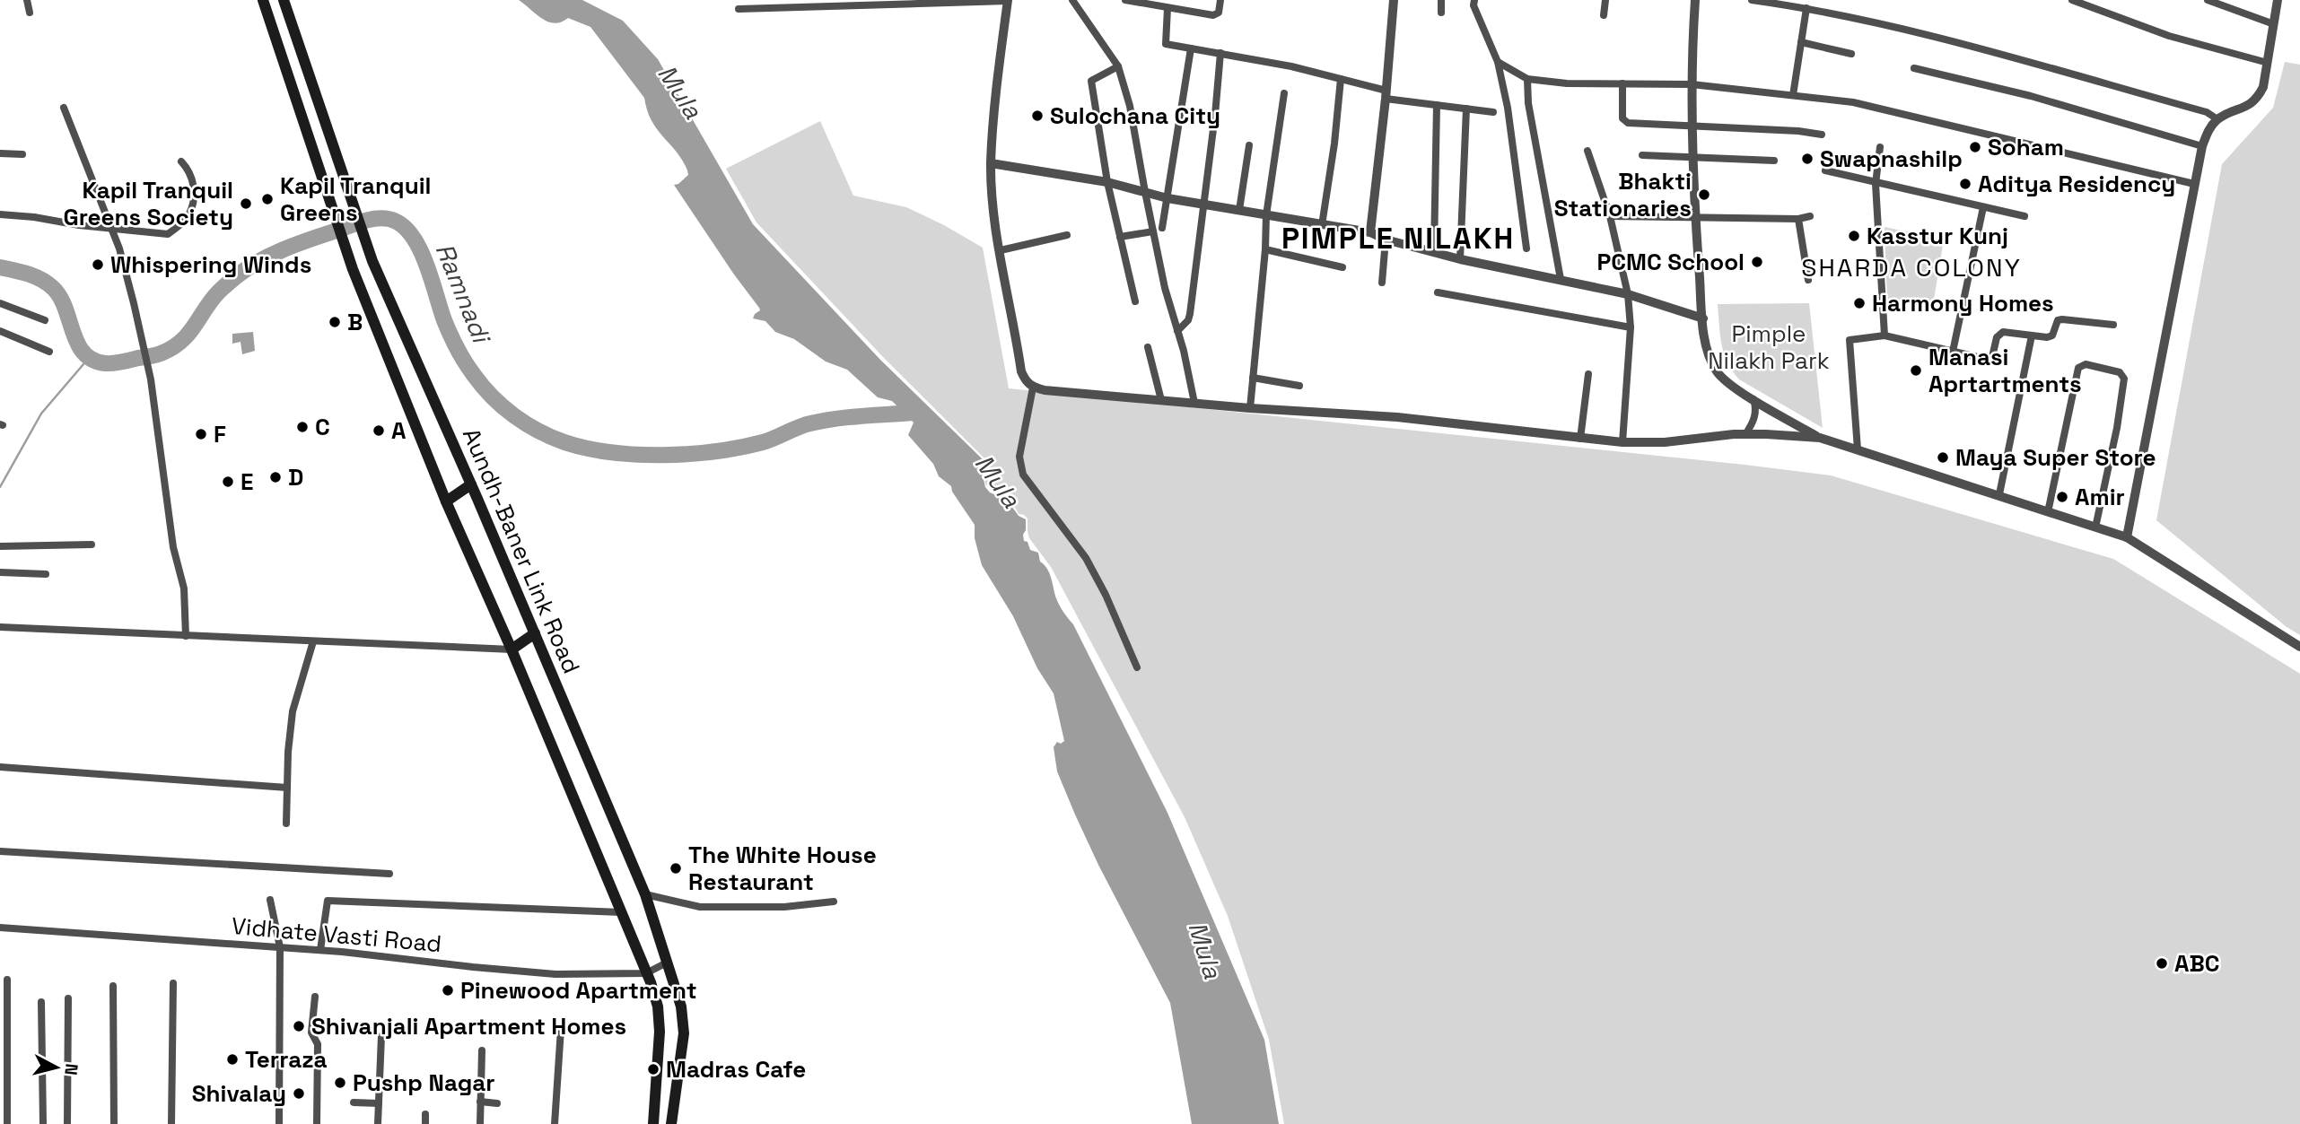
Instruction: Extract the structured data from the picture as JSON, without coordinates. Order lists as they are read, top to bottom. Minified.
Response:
{"streets":{"main road":["Aundh-Baner Link Road"],"street":["Vidhate Vasti Road"]},"crossings":[["Aundh-Baner Link Road","Vidhate Vasti Road"]],"districts":["PIMPLE NILAKH","SHARDA COLONY"],"water":["Mula","Ramnadi"],"parks":["Pimple Nilakh Park"],"places":["Sulochana City","Soham","Swapnashilp","Aditya Residency","Bhakti Stationaries","Kapil Tranquil Greens","Kapil Tranquil Greens Society","Kasstur Kunj","PCMC School","Whispering Winds","Harmony Homes","B","Manasi Aprtartments","C","A","F","Maya Super Store","D","E","Amir","The White House Restaurant","ABC","Pinewood Apartment","Shivanjali Apartment Homes","Terraza","Madras Cafe","Pushp Nagar","Shivalay"],"north":"right"}
